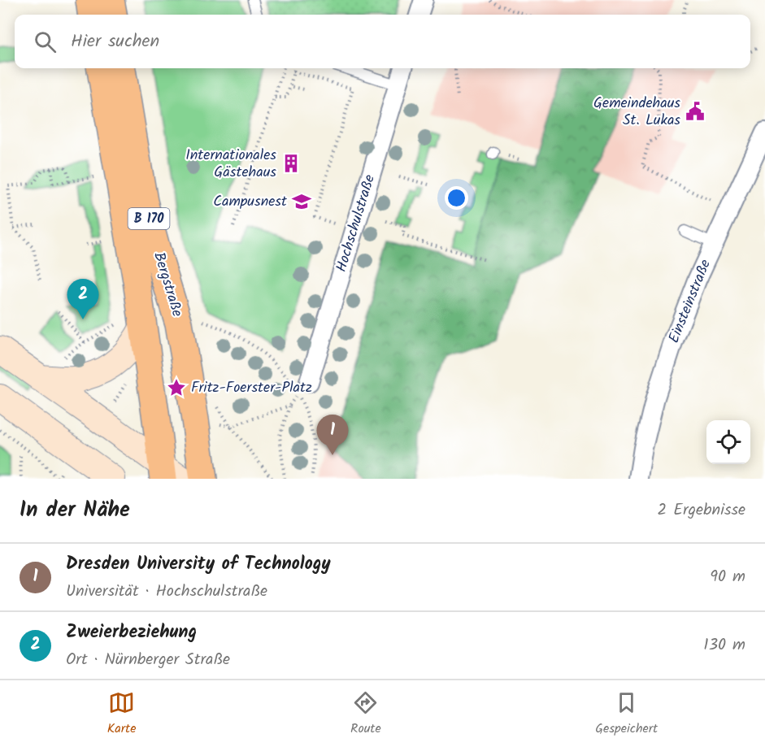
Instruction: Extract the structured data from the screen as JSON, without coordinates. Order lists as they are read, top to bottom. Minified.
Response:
{"streets":{"main road":["B 170","Bergstraße"],"street":["Hochschulstraße","Einsteinstraße"]},"crossings":[["B 170","Bergstraße"]],"places":{"public building":["Gemeindehaus St. Lukas"],"building":["Internationales Gästehaus"],"school or university":["Campusnest"],"place":["Fritz-Foerster-Platz"]},"page":{"search":"Hier suchen","pins":["2","1"],"heading":["In der Nähe","2 Ergebnisse"],"list":[{"mark":"1","name":"Dresden University of Technology","note":"Universität · Hochschulstraße","value":"90 m"},{"mark":"2","name":"Zweierbeziehung","note":"Ort · Nürnberger Straße","value":"130 m"}],"nav":["Karte","Route","Gespeichert"]}}
